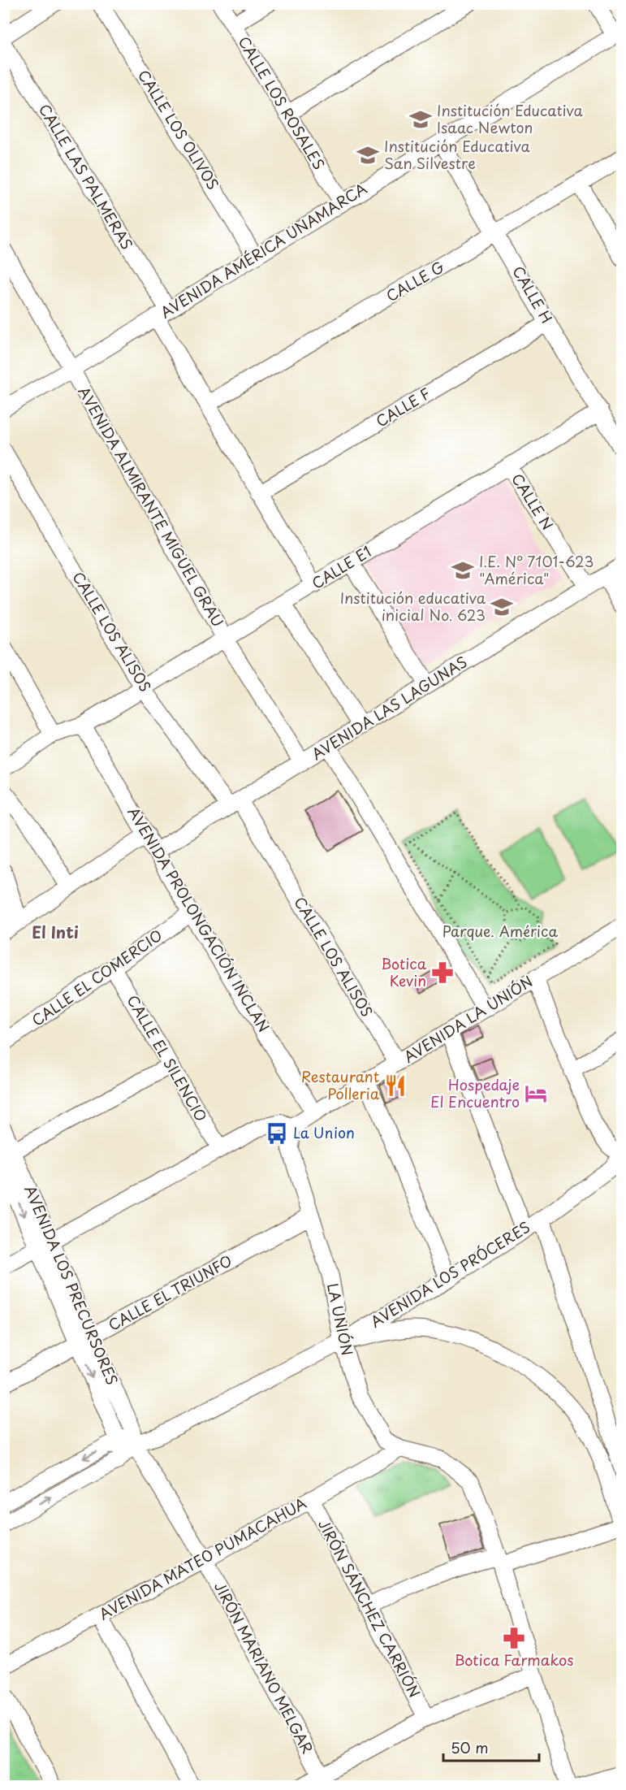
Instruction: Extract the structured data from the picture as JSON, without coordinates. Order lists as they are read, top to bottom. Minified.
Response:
{"streets":{"street":["CALLE LOS ROSALES","CALLE LOS OLIVOS","CALLE LAS PALMERAS","AVENIDA AMÉRICA UNAMARCA","CALLE G","CALLE H","CALLE F","CALLE N","AVENIDA ALMIRANTE MIGUEL GRAU","CALLE E1","CALLE LOS ALISOS","AVENIDA LAS LAGUNAS","AVENIDA PROLONGACIÓN INCLAN","CALLE EL COMERCIO","AVENIDA LA UNIÓN","CALLE EL SILENCIO","AVENIDA LOS PRÓCERES","AVENIDA LOS PRECURSORES","CALLE EL TRIUNFO","LA UNIÓN","AVENIDA MATEO PUMACAHUA","JIRÓN SÁNCHEZ CARRIÓN","JIRÓN MARIANO MELGAR"]},"crossings":[["CALLE LOS ROSALES","AVENIDA AMÉRICA UNAMARCA"],["CALLE LOS OLIVOS","AVENIDA AMÉRICA UNAMARCA"],["CALLE LAS PALMERAS","AVENIDA AMÉRICA UNAMARCA"],["CALLE LAS PALMERAS","CALLE G"],["CALLE LAS PALMERAS","CALLE F"],["CALLE LAS PALMERAS","CALLE E1"],["AVENIDA AMÉRICA UNAMARCA","CALLE H"],["AVENIDA AMÉRICA UNAMARCA","AVENIDA ALMIRANTE MIGUEL GRAU"],["CALLE G","CALLE H"],["CALLE H","CALLE F"],["CALLE H","CALLE E1"],["CALLE N","CALLE E1"],["CALLE N","AVENIDA LAS LAGUNAS"],["AVENIDA ALMIRANTE MIGUEL GRAU","CALLE E1"],["AVENIDA ALMIRANTE MIGUEL GRAU","AVENIDA LAS LAGUNAS"],["CALLE E1","CALLE LOS ALISOS"],["CALLE E1","AVENIDA PROLONGACIÓN INCLAN"],["CALLE LOS ALISOS","AVENIDA LAS LAGUNAS"],["CALLE LOS ALISOS","AVENIDA LA UNIÓN"],["AVENIDA LAS LAGUNAS","AVENIDA PROLONGACIÓN INCLAN"],["AVENIDA PROLONGACIÓN INCLAN","CALLE EL COMERCIO"],["AVENIDA PROLONGACIÓN INCLAN","AVENIDA LA UNIÓN"],["CALLE EL COMERCIO","CALLE EL SILENCIO"],["AVENIDA LOS PRÓCERES","AVENIDA LOS PRECURSORES"],["AVENIDA LOS PRÓCERES","LA UNIÓN"],["AVENIDA LOS PRECURSORES","CALLE EL TRIUNFO"],["AVENIDA LOS PRECURSORES","AVENIDA MATEO PUMACAHUA"],["AVENIDA LOS PRECURSORES","JIRÓN MARIANO MELGAR"],["CALLE EL TRIUNFO","LA UNIÓN"],["LA UNIÓN","AVENIDA MATEO PUMACAHUA"],["AVENIDA MATEO PUMACAHUA","JIRÓN SÁNCHEZ CARRIÓN"],["AVENIDA MATEO PUMACAHUA","JIRÓN MARIANO MELGAR"]],"districts":["El Inti"],"parks":["Parque. América"],"places":{"school or university":["Institución Educativa Isaac Newton","Institución Educativa San Silvestre","I.E. N° 7101-623 \"América\"","Institución educativa inicial No. 623"],"pharmacy":["Botica Kevin","Botica Farmakos"],"restaurant":["Restaurant Polleria"],"hotel":["Hospedaje El Encuentro"],"bus stop":["La Union"]},"scale_bar":"50 m"}
